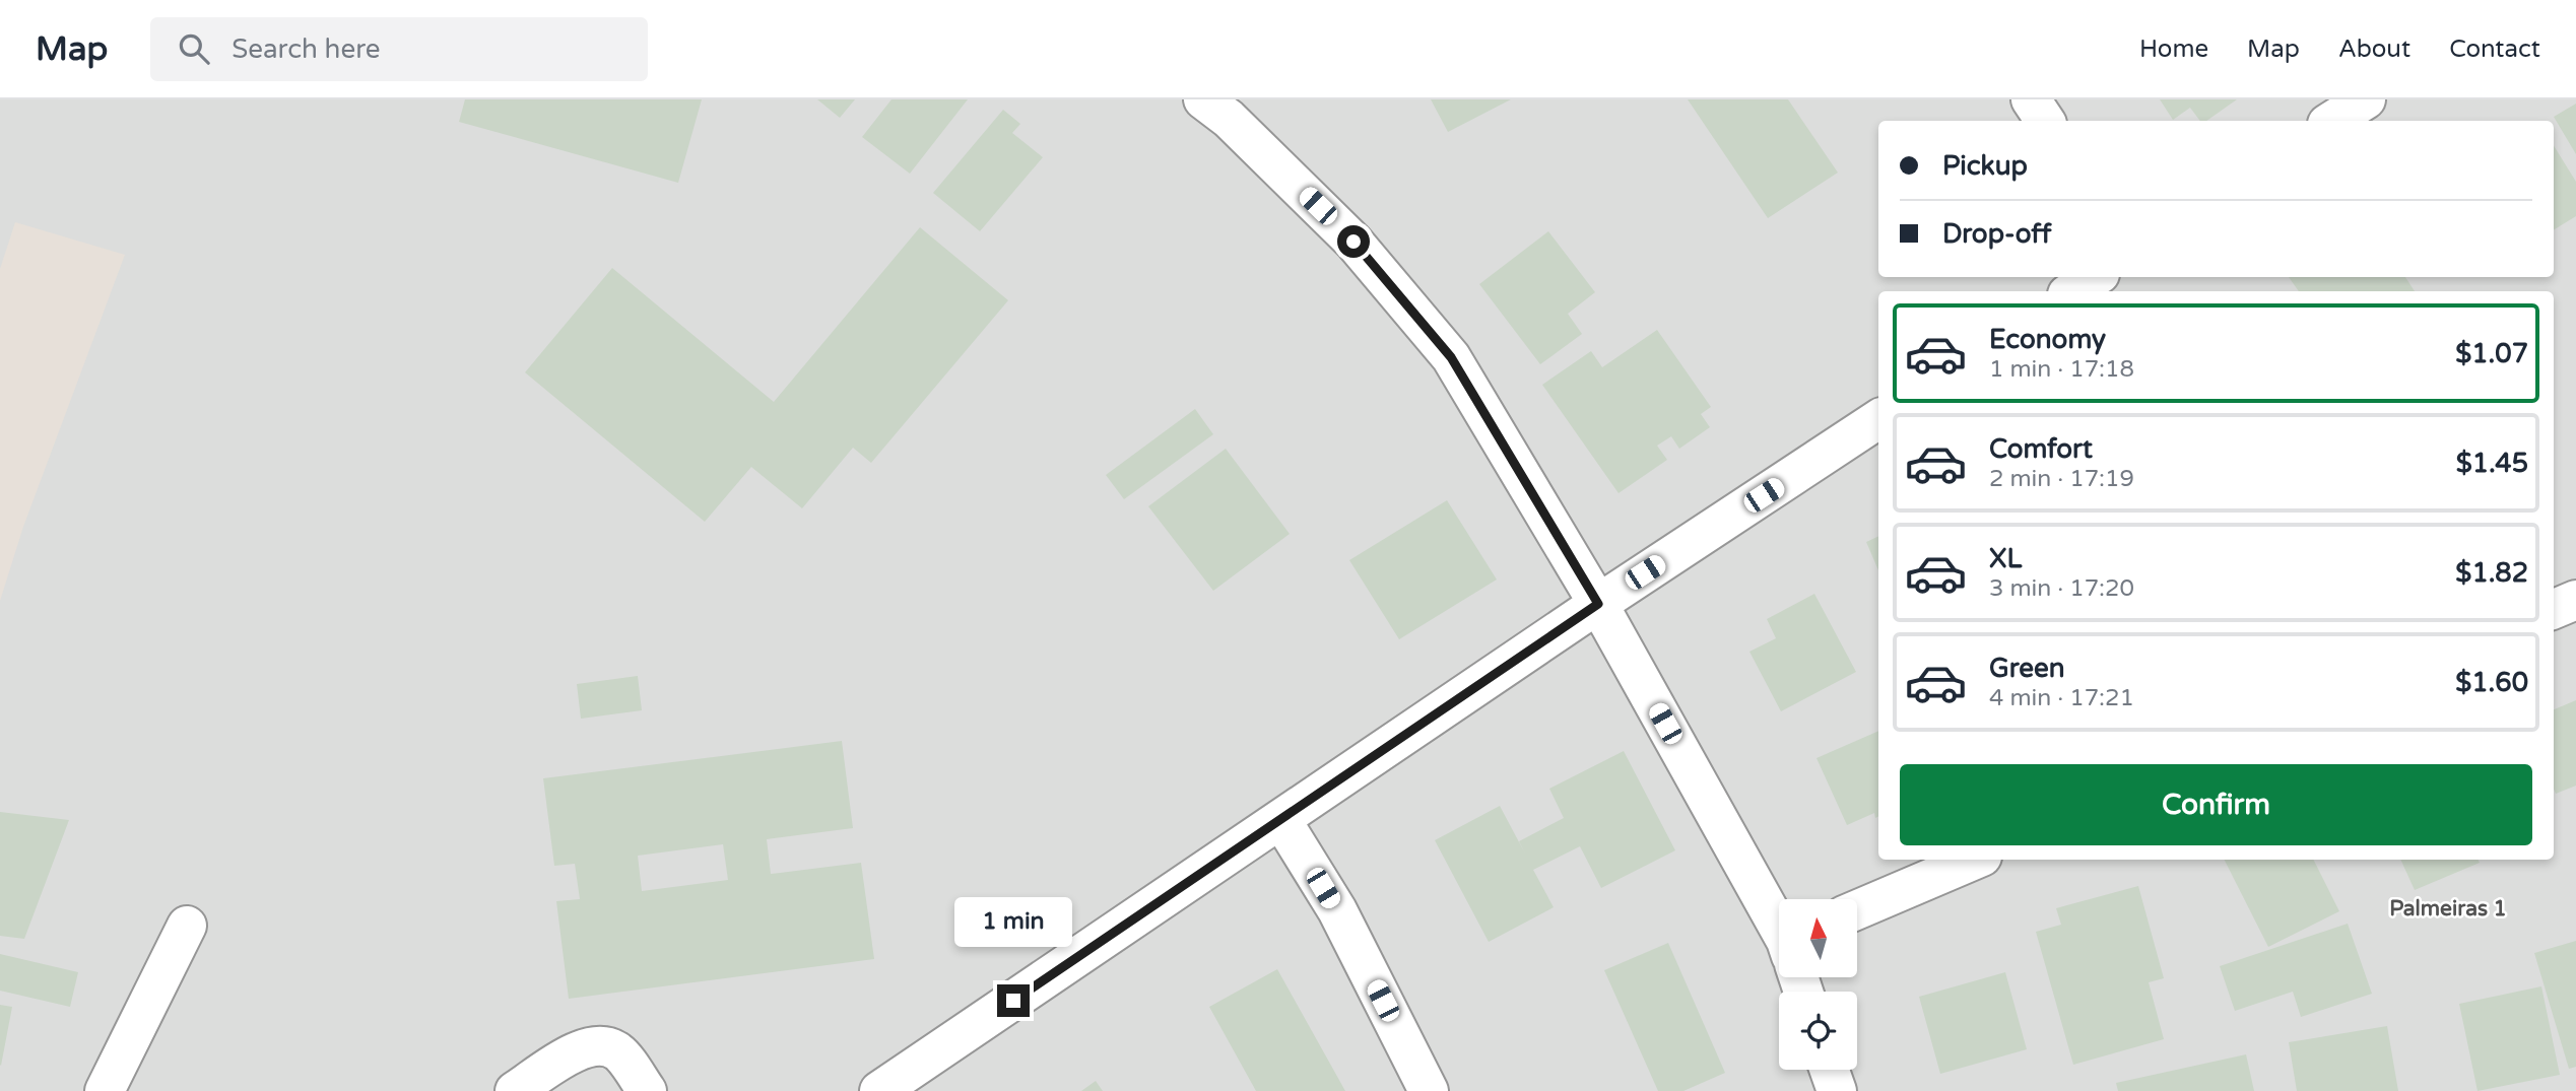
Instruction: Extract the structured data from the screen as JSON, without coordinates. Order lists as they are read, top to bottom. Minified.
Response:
{"districts":["Palmeiras 1"],"north":"top","page":{"header":"Map","search":"Search here","nav":["Home","Map","About","Contact"],"banner":["Pickup","Drop-off"],"list":[{"name":"Economy","note":"1 min · 17:18","value":"$1.07"},{"name":"Comfort","note":"2 min · 17:19","value":"$1.45"},{"name":"XL","note":"3 min · 17:20","value":"$1.82"},{"name":"Green","note":"4 min · 17:21","value":"$1.60"}],"buttons":"Confirm","bubble":"1 min"}}
